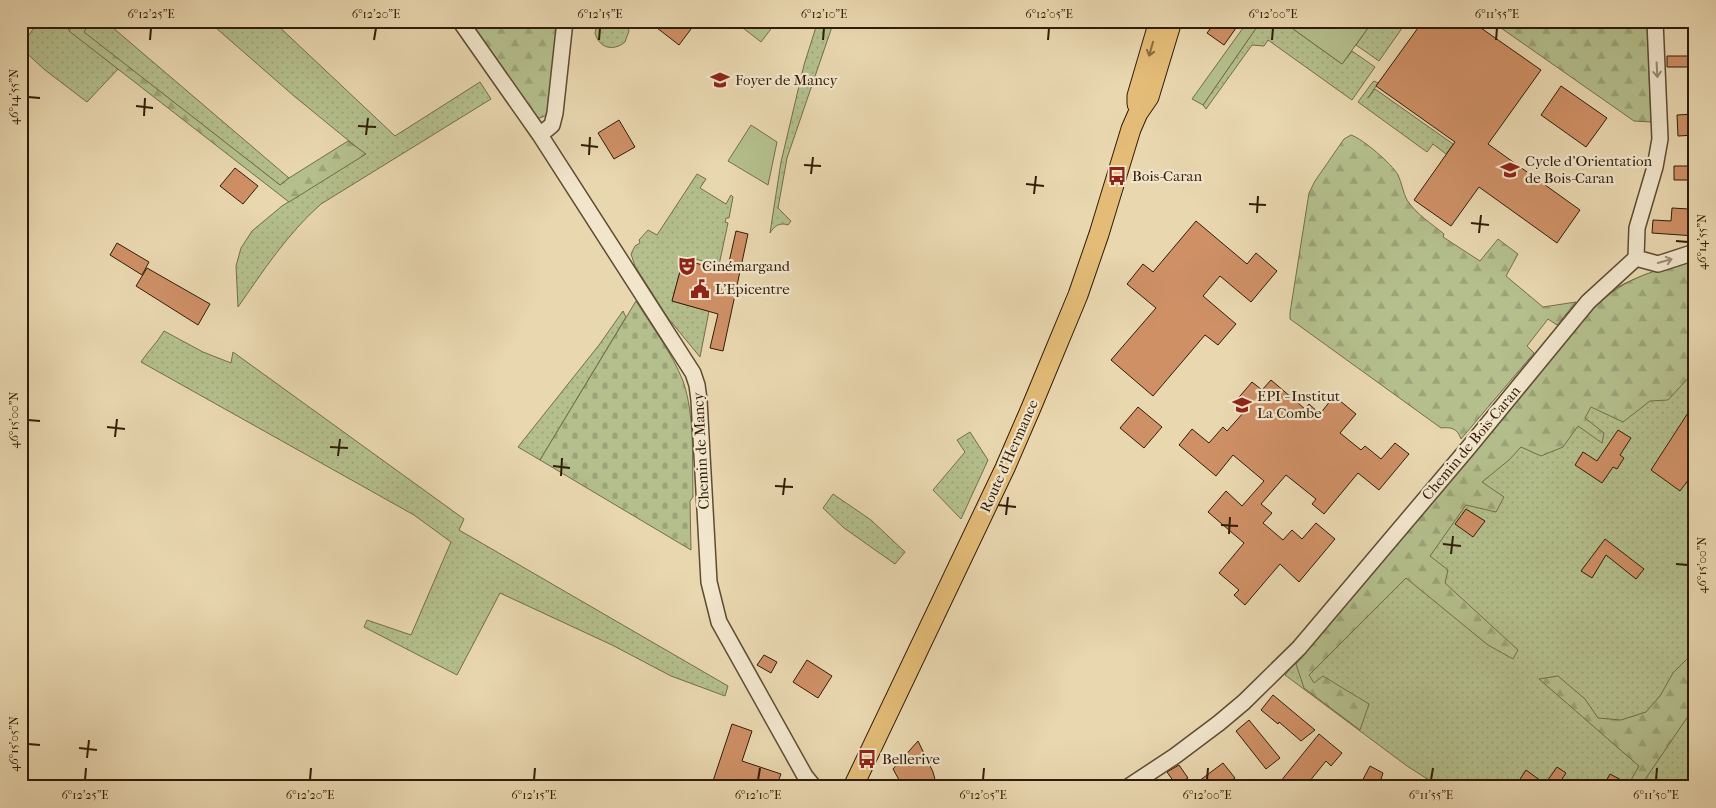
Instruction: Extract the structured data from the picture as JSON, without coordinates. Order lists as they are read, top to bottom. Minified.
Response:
{"streets":{"main road":["Route d'Hermance"],"street":["Chemin de Bois-Caran","Chemin de Mancy"]},"places":{"school or university":["Foyer de Mancy","Cycle d'Orientation de Bois-Caran","EPI - Institut La Combe"],"bus stop":["Bois-Caran","Bellerive"],"theatre":["Cinémargand"],"public building":["L'Epicentre"]},"coordinates":["6°12'25\"E","6°12'20\"E","6°12'15\"E","6°12'10\"E","6°12'05\"E","6°12'00\"E","6°11'55\"E","46°14'55\"N","46°15'00\"N","46°15'05\"N","6°11'50\"E"]}
